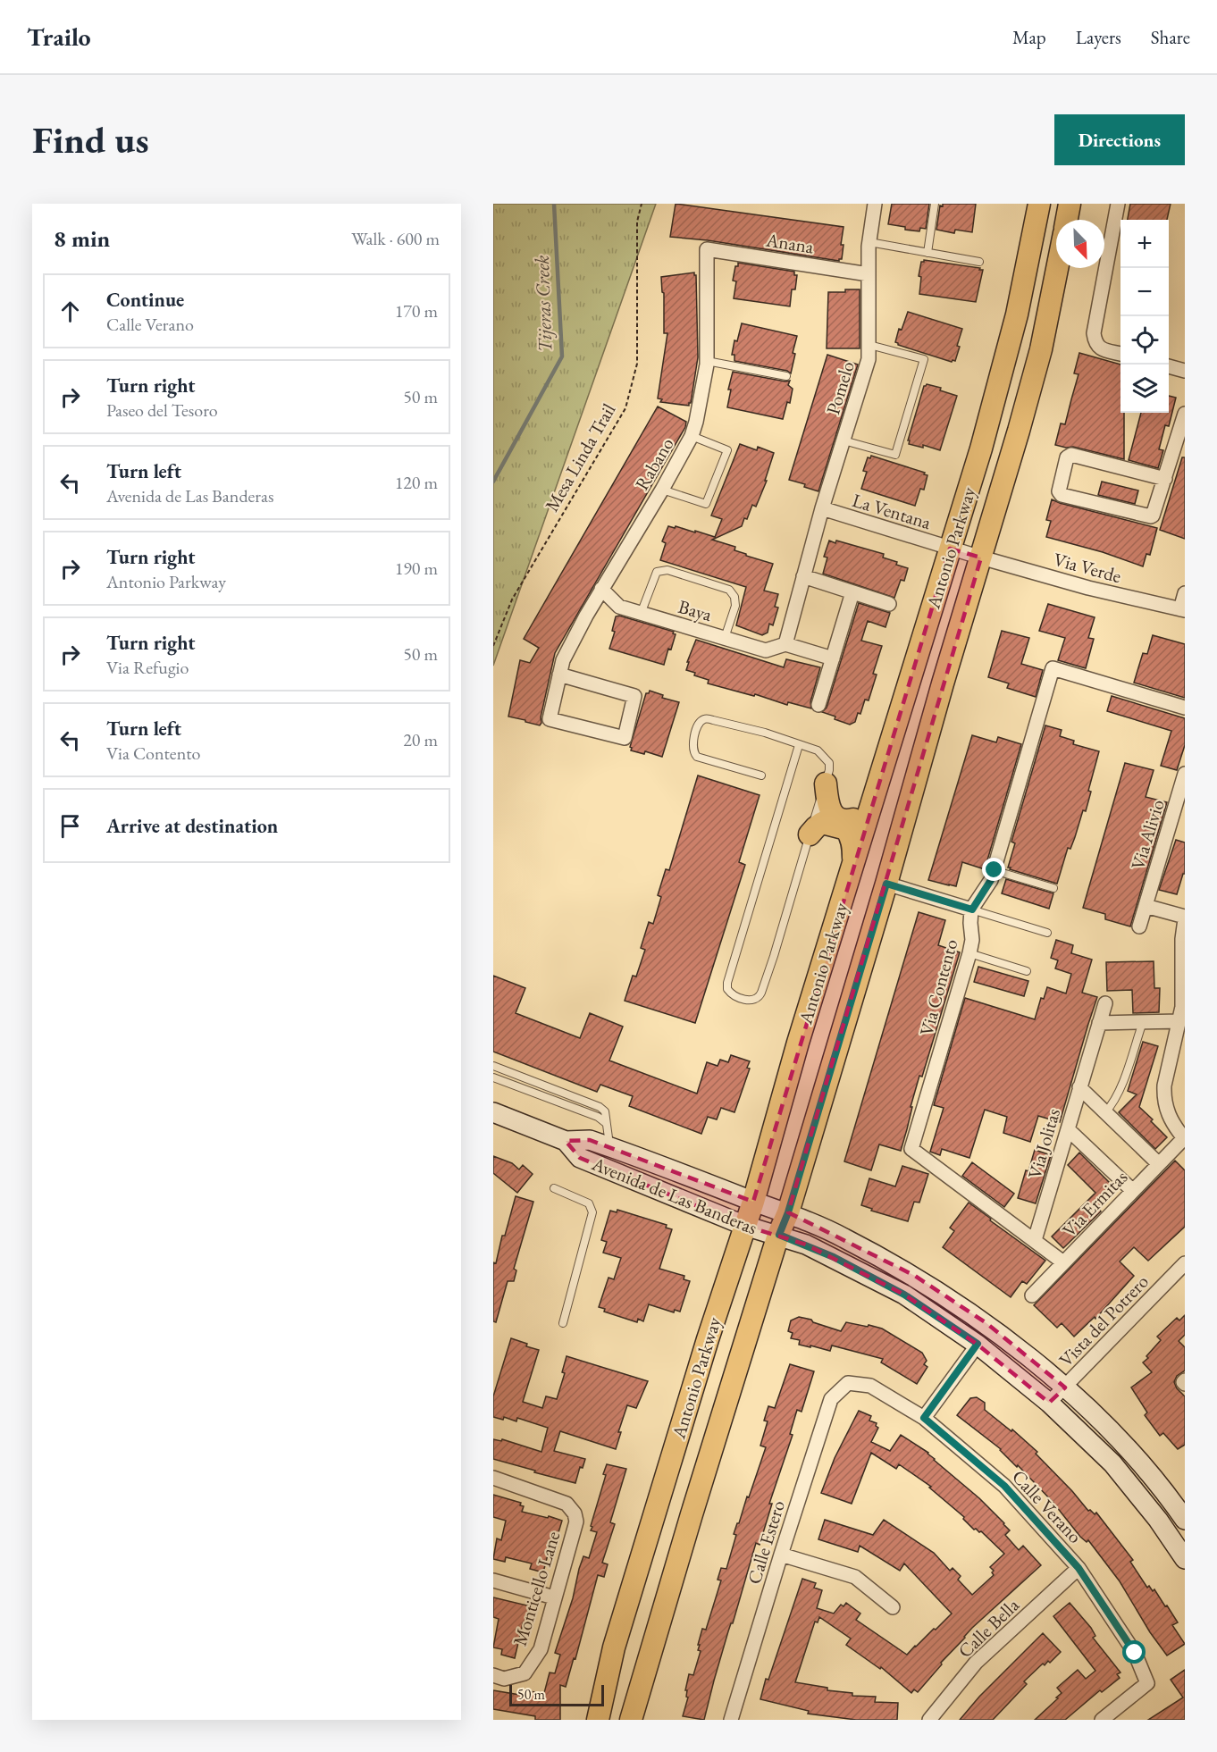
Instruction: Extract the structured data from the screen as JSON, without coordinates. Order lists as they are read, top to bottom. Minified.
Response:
{"streets":{"main road":["Antonio Parkway","Avenida de Las Banderas"],"street":["Anana","Pomelo","Rabano","La Ventana","Via Verde","Baya","Via Alivio","Via Contento","Via Jolitas","Via Ermitas","Vista del Potrero","Calle Verano","Calle Estero","Monticello Lane","Calle Bella"],"path":["Mesa Linda Trail"]},"crossings":[["Anana","Pomelo"],["Anana","Rabano"],["Pomelo","La Ventana"],["Pomelo","Baya"],["Rabano","Baya"],["La Ventana","Antonio Parkway"],["La Ventana","Via Verde"],["Antonio Parkway","Via Verde"],["Antonio Parkway","Avenida de Las Banderas"],["Via Contento","Via Jolitas"],["Avenida de Las Banderas","Vista del Potrero"],["Calle Verano","Calle Estero"],["Calle Verano","Calle Bella"]],"water":["Tijeras Creek"],"scale_bar":"50 m","north":"bottom right","page":{"header":"Trailo","nav":["Map","Layers","Share"],"buttons":"Directions","title":"Find us","heading":["8 min","Walk · 600 m"],"map_buttons":["+","−"],"list":[["Continue","Calle Verano","170 m"],["Turn right","Paseo del Tesoro","50 m"],["Turn left","Avenida de Las Banderas","120 m"],["Turn right","Antonio Parkway","190 m"],["Turn right","Via Refugio","50 m"],["Turn left","Via Contento","20 m"],"Arrive at destination"],"scale":"50 m"}}
